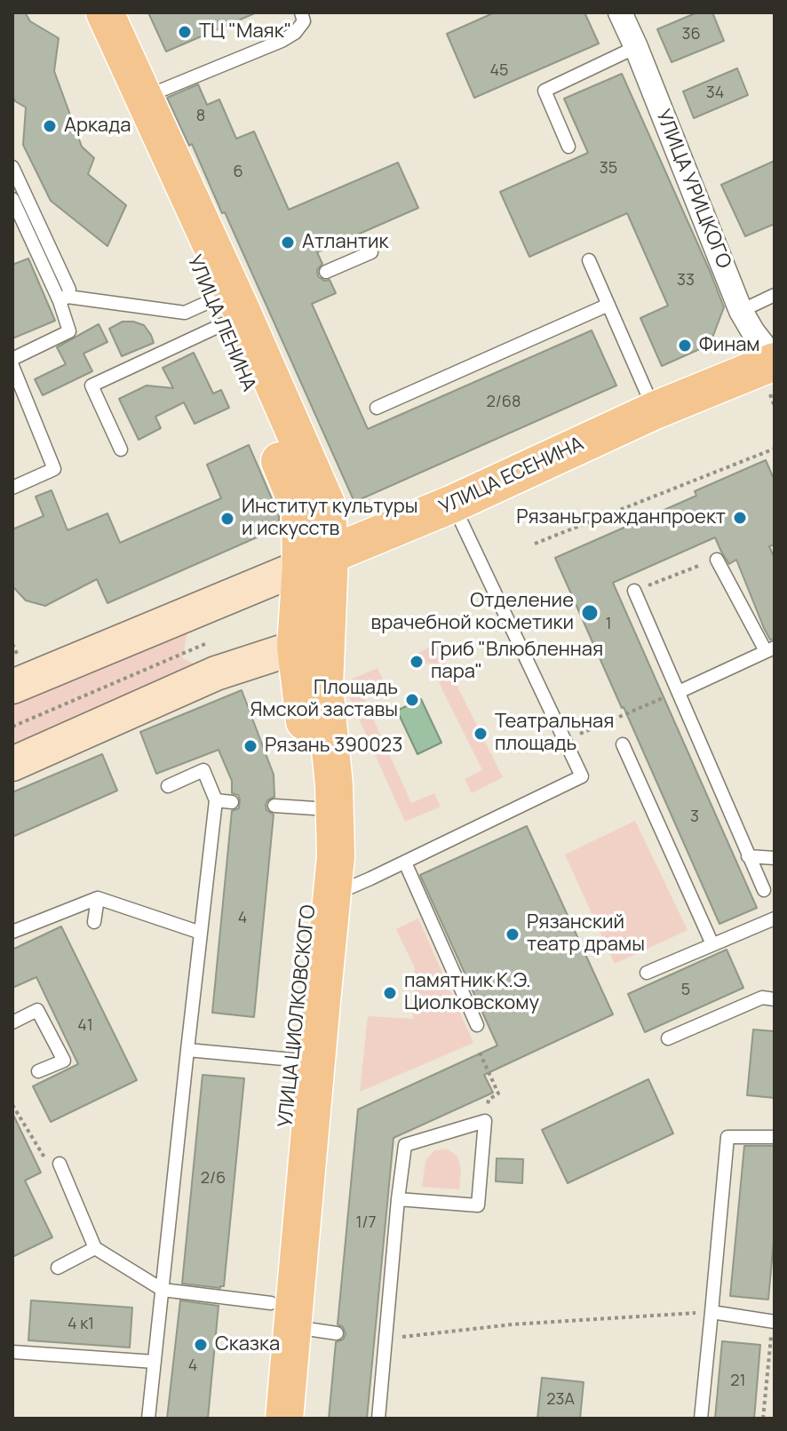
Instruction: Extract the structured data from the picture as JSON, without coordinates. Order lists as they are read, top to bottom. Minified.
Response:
{"streets":{"main road":["УЛИЦА ЛЕНИНА","УЛИЦА ЕСЕНИНА","УЛИЦА ЦИОЛКОВСКОГО"],"street":["УЛИЦА УРИЦКОГО"]},"crossings":[["УЛИЦА УРИЦКОГО","УЛИЦА ЕСЕНИНА"],["УЛИЦА ЛЕНИНА","УЛИЦА ЕСЕНИНА"],["УЛИЦА ЛЕНИНА","УЛИЦА ЦИОЛКОВСКОГО"]],"places":["ТЦ \"Маяк\"","Аркада","Атлантик","Финам","Рязаньгражданпроект","Институт культуры и искусств","Отделение врачебной косметики","Гриб \"Влюбленная пара\"","Площадь Ямской заставы","Театральная площадь","Рязань 390023","Рязанский театр драмы","памятник К.Э. Циолковскому","Сказка"],"house_numbers":["36","45","34","8","35","6","33","2/68","1","3","4","5","41","2/6","1/7","4 к1","4","21","23А"]}
